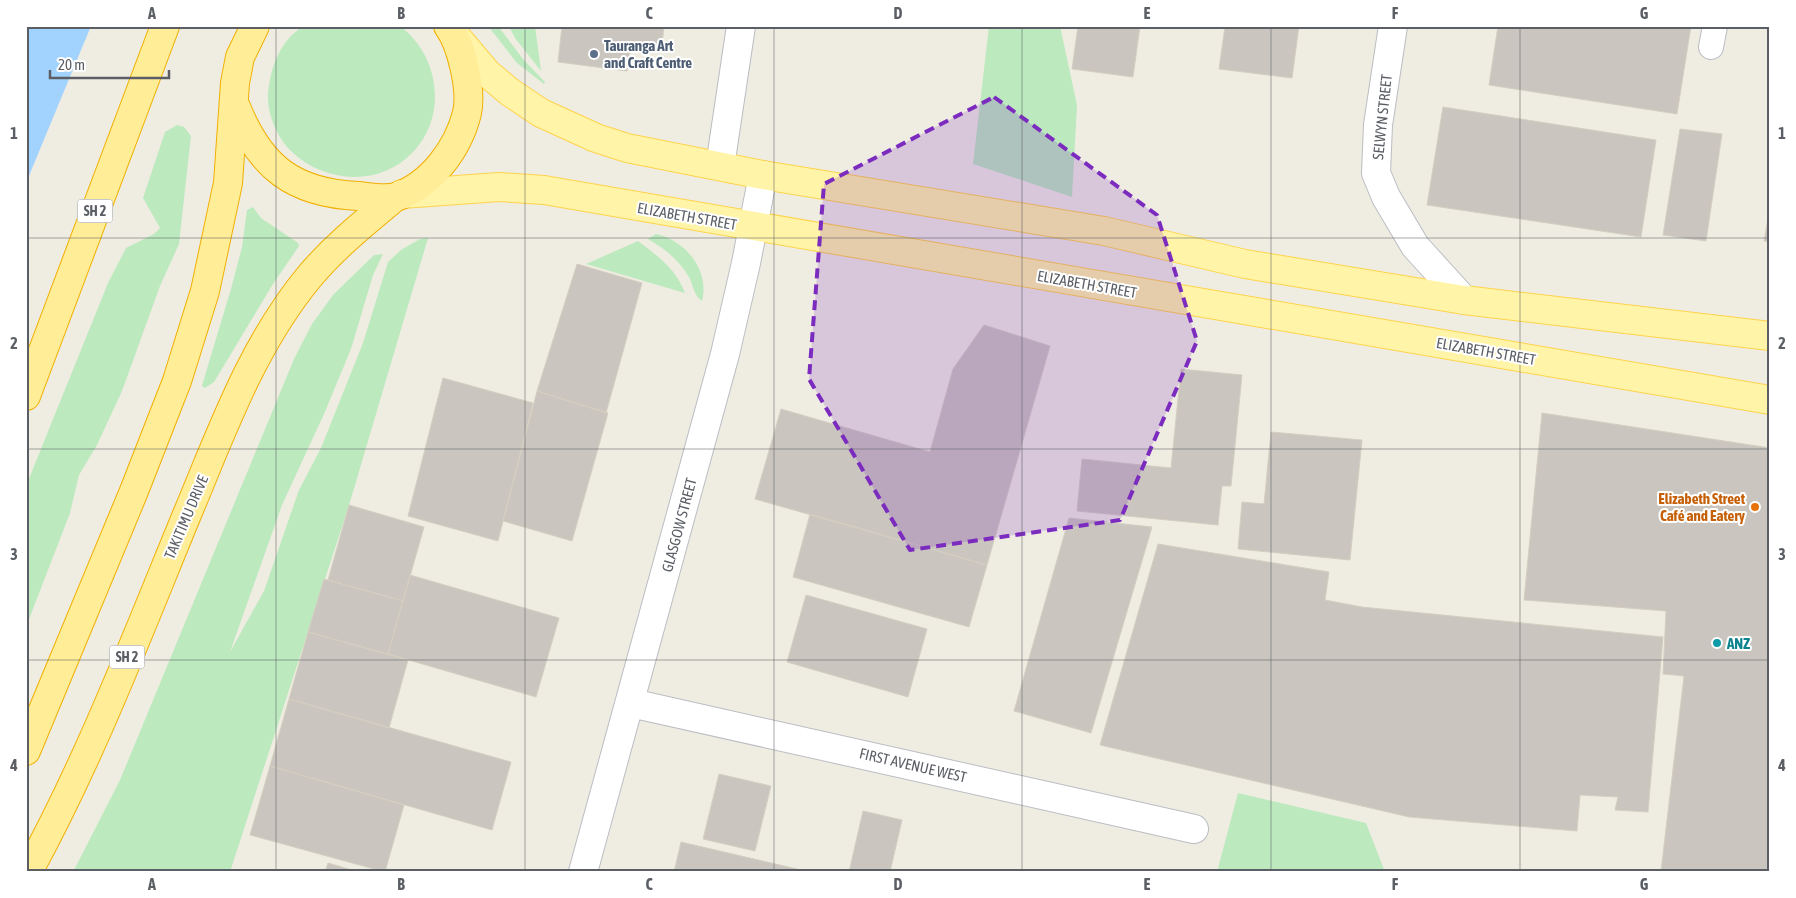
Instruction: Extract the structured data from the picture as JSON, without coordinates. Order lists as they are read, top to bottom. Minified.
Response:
{"streets":{"highway":["SH 2","TAKITIMU DRIVE"],"main road":["ELIZABETH STREET"],"street":["SELWYN STREET","GLASGOW STREET","FIRST AVENUE WEST"]},"crossings":[["SH 2","ELIZABETH STREET"],["SH 2","TAKITIMU DRIVE"],["ELIZABETH STREET","TAKITIMU DRIVE"],["ELIZABETH STREET","GLASGOW STREET"],["GLASGOW STREET","FIRST AVENUE WEST"]],"places":["Tauranga Art and Craft Centre","Elizabeth Street Café and Eatery","ANZ"],"scale_bar":"20 m","grid":{"columns":["A","B","C","D","E","F","G"],"rows":["1","2","3","4"]}}
